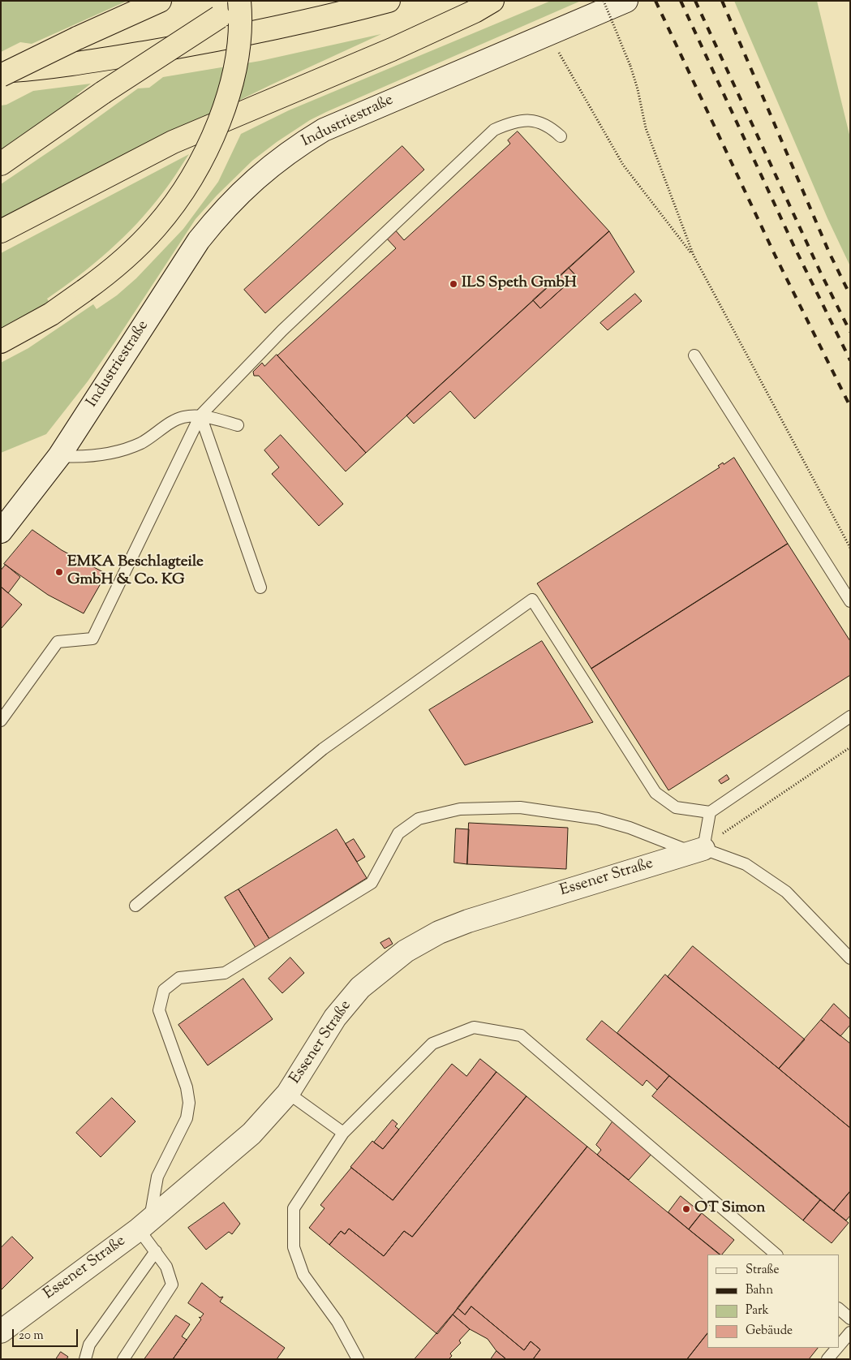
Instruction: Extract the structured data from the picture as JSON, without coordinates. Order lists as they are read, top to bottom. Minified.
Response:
{"streets":{"street":["Industriestraße","Essener Straße"]},"places":["ILS Speth GmbH","EMKA Beschlagteile GmbH & Co. KG","OT Simon"],"legend":["Straße","Bahn","Park","Gebäude"],"scale_bar":"20 m"}
